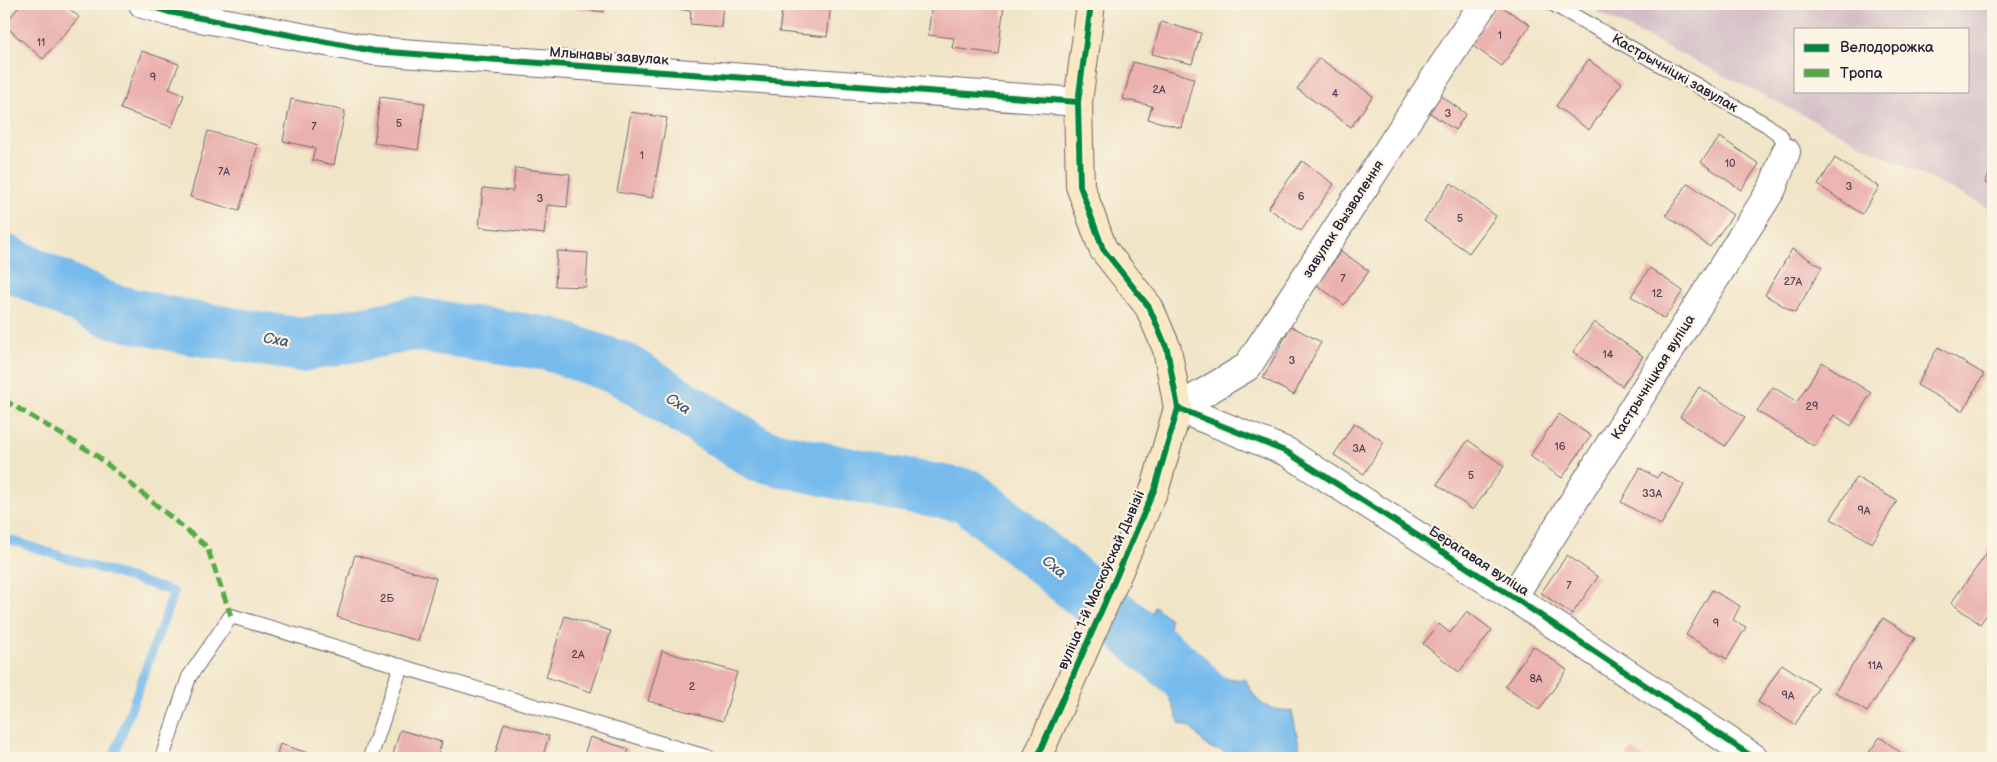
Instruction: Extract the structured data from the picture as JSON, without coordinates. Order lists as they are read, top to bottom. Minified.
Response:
{"streets":{"street":["Млынавы завулак","завулак Вызвалення","Кастрычніцкая вуліца","Берагавая вуліца","вуліца 1-й Маскоўскай Дывізіі"],"lane":["Кастрычніцкі завулак"]},"crossings":[["Кастрычніцкі завулак","Кастрычніцкая вуліца"],["завулак Вызвалення","Берагавая вуліца"],["завулак Вызвалення","вуліца 1-й Маскоўскай Дывізіі"],["Кастрычніцкая вуліца","Берагавая вуліца"],["Берагавая вуліца","вуліца 1-й Маскоўскай Дывізіі"]],"water":["Сха"],"house_numbers":["1","11","9","2А","4","3","5","7","1","10","7А","3","6","3","5","7","27А","12","14","3","29","16","3А","5","33А","9А","7","2Б","9","2А","11А","8А","2","9А"],"legend":["Велодорожка","Тропа"]}
